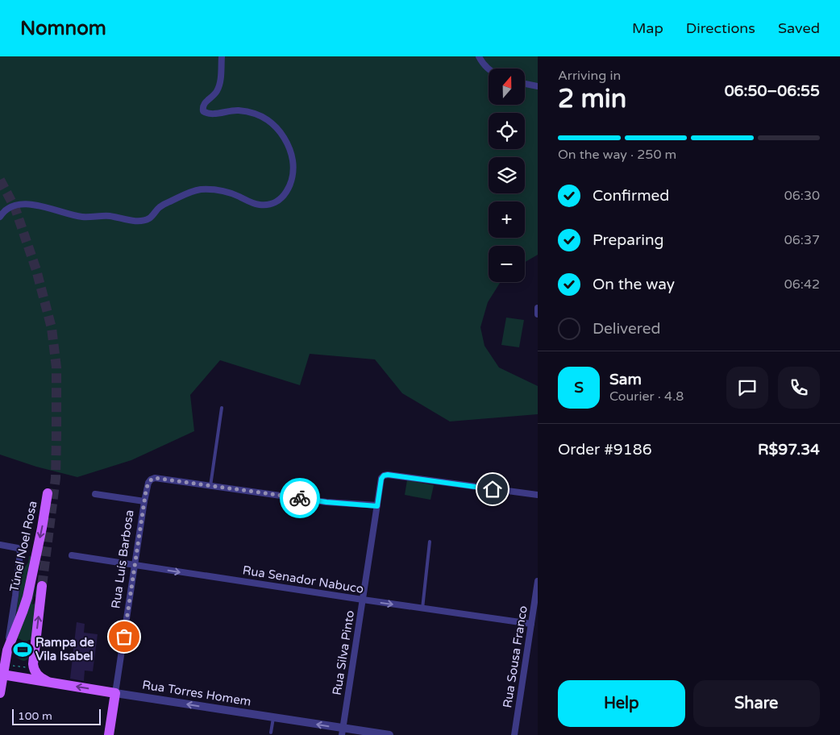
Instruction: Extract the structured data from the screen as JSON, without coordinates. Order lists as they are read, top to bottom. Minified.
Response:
{"streets":{"main road":["Túnel Noel Rosa","Rua Luís Barbosa","Rua Torres Homem"],"street":["Rua Senador Nabuco","Rua Silva Pinto","Rua Sousa Franco"]},"crossings":[["Túnel Noel Rosa","Rua Torres Homem"],["Rua Luís Barbosa","Rua Senador Nabuco"],["Rua Luís Barbosa","Rua Torres Homem"],["Rua Senador Nabuco","Rua Silva Pinto"],["Rua Senador Nabuco","Rua Sousa Franco"],["Rua Silva Pinto","Rua Torres Homem"]],"one_way":["Túnel Noel Rosa","Rua Senador Nabuco","Rua Torres Homem"],"places":{"sports":["Rampa de Vila Isabel"]},"scale_bar":"100 m","north":"top","page":{"header":"Nomnom","nav":["Map","Directions","Saved"],"heading":["2 min","Arriving in","06:50–06:55"],"panel":["Sam","Courier · 4.8","Order #9186","R$97.34"],"map_buttons":["+","−"],"bar":"On the way · 250 m","list":[["Confirmed","06:30"],["Preparing","06:37"],["On the way","06:42"],"Delivered"],"round":"S","buttons":["Help","Share"],"scale":"100 m"}}
